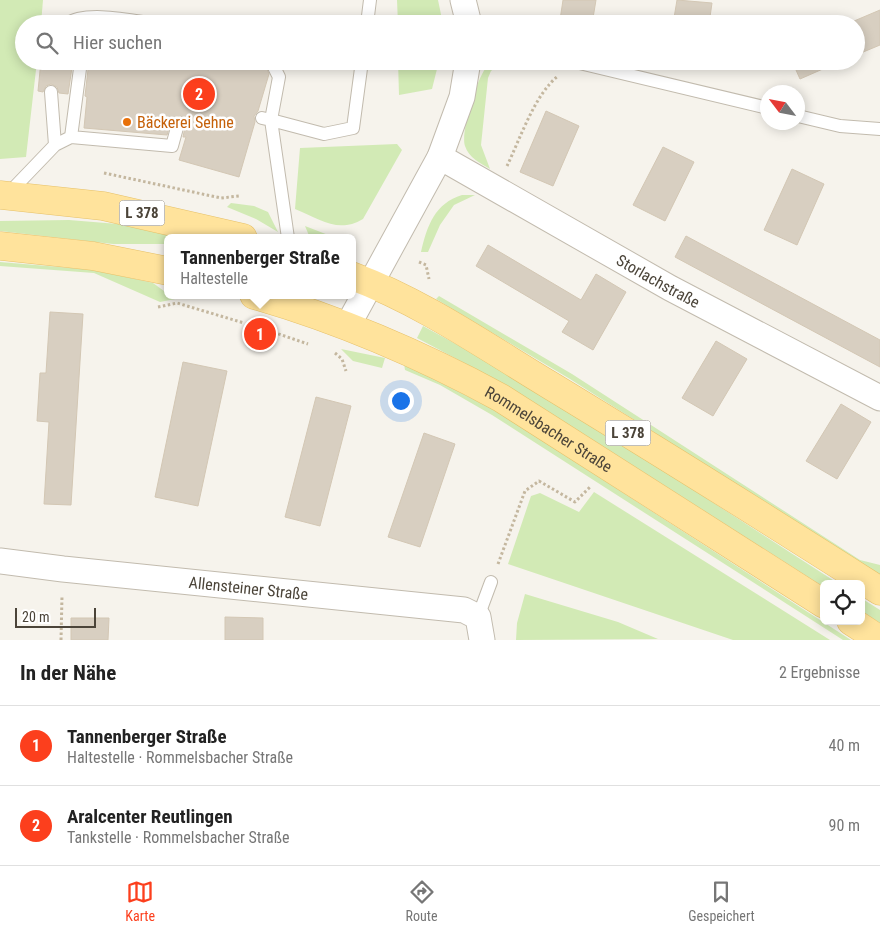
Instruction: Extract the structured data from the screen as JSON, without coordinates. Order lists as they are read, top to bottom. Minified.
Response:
{"streets":{"main road":["L 378","Rommelsbacher Straße"],"street":["Storlachstraße","Allensteiner Straße"]},"places":["Bäckerei Sehne"],"scale_bar":"20 m","north":"top left","page":{"search":"Hier suchen","pins":["2","1"],"popup":["Tannenberger Straße","Haltestelle"],"scale":"20 m","heading":["In der Nähe","2 Ergebnisse"],"list":[{"mark":"1","name":"Tannenberger Straße","note":"Haltestelle · Rommelsbacher Straße","value":"40 m"},{"mark":"2","name":"Aralcenter Reutlingen","note":"Tankstelle · Rommelsbacher Straße","value":"90 m"}],"nav":["Karte","Route","Gespeichert"]}}
